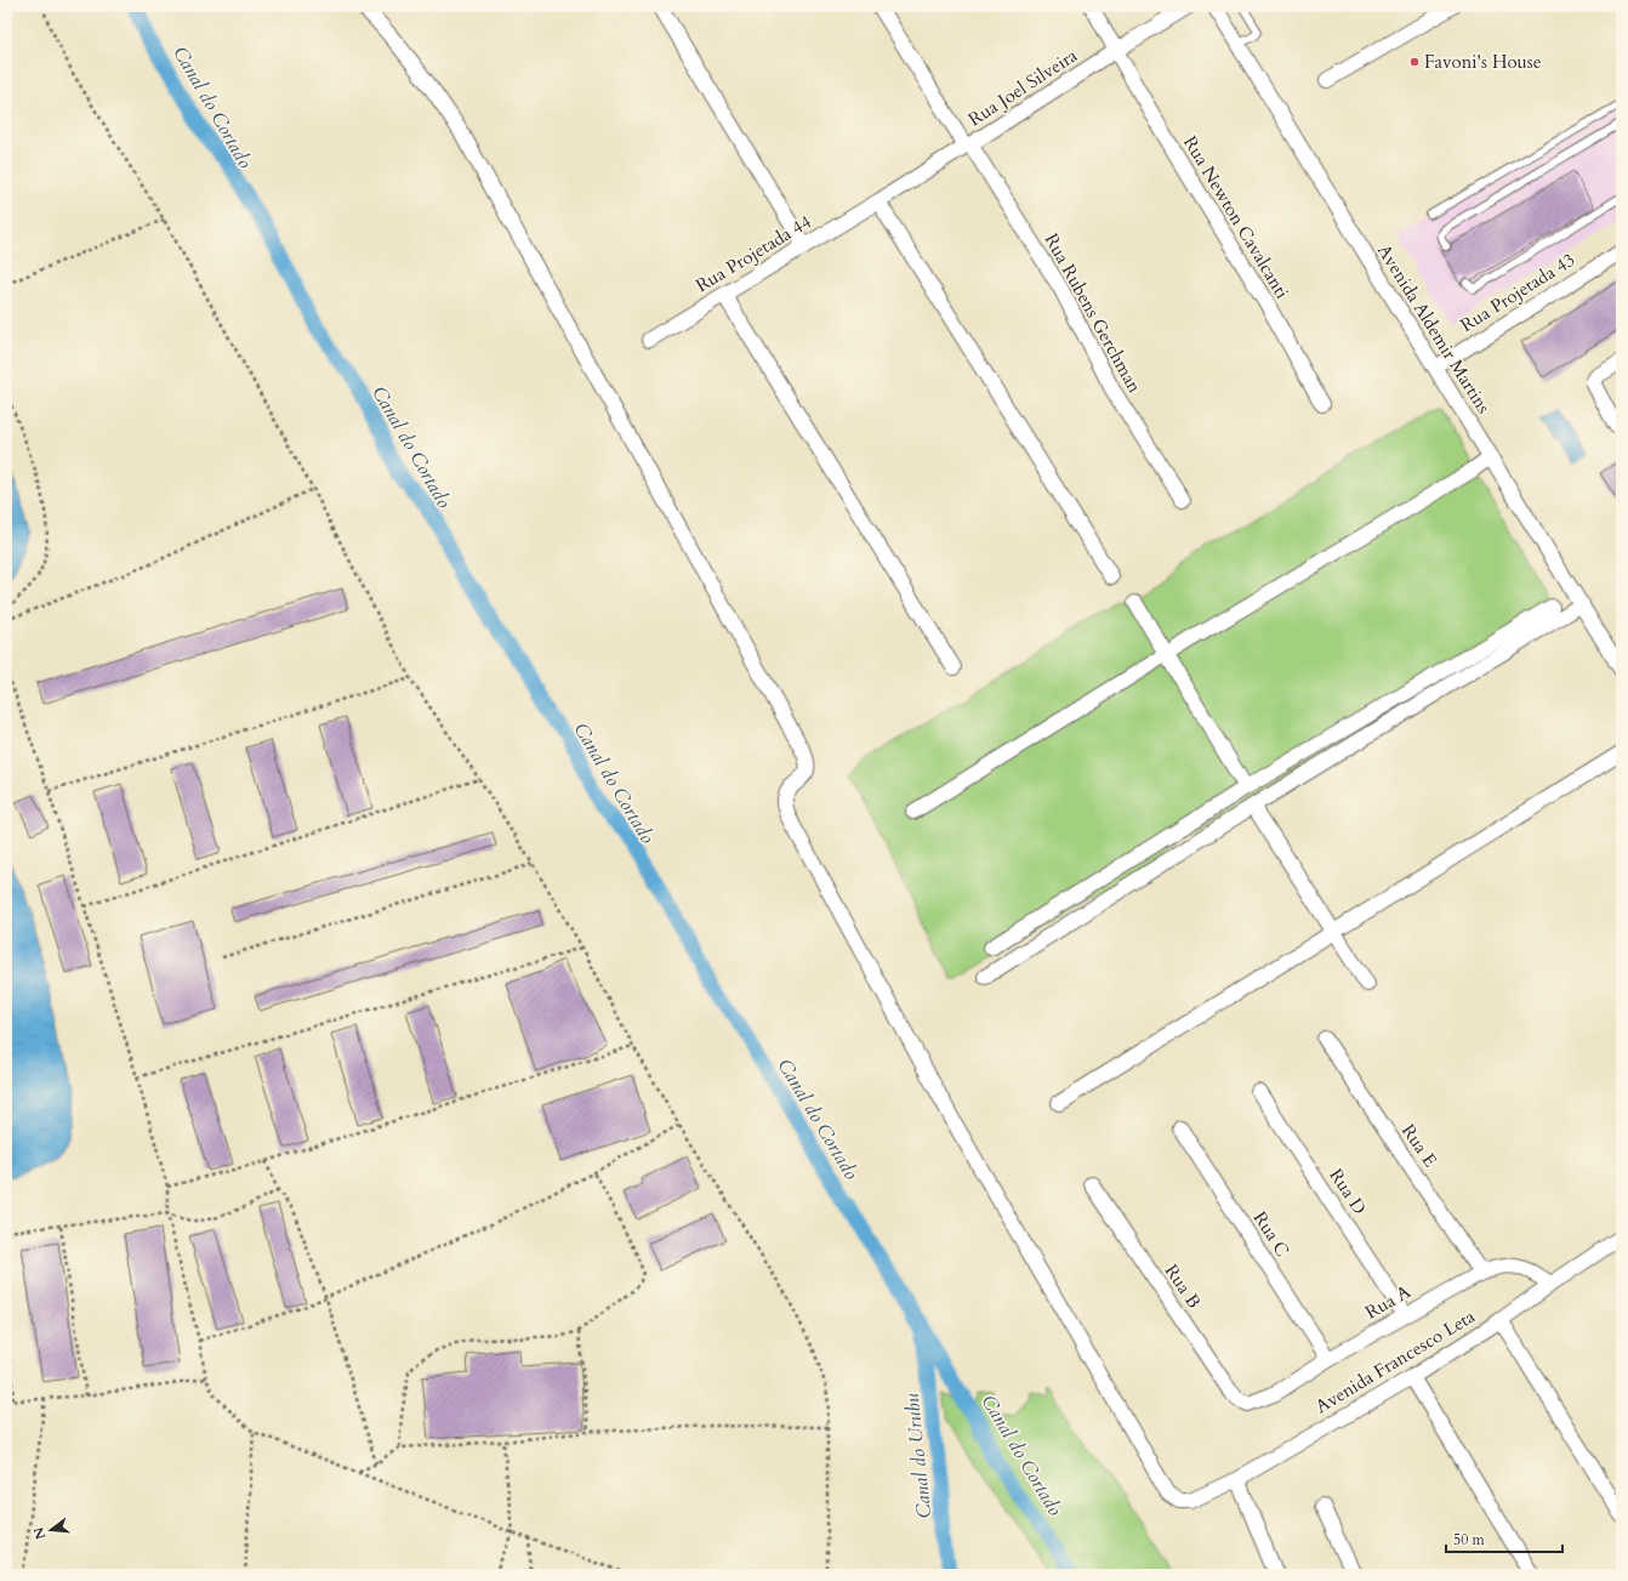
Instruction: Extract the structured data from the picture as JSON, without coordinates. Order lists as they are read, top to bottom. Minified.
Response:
{"streets":{"street":["Rua Joel Silveira","Rua Newton Cavalcanti","Rua Projetada 44","Rua Projetada 43","Rua Rubens Gerchman","Avenida Aldemir Martins","Rua E","Rua D","Rua C","Rua B","Rua A","Avenida Francesco Leta"]},"crossings":[["Rua Joel Silveira","Rua Newton Cavalcanti"],["Rua Joel Silveira","Rua Projetada 44"],["Rua Joel Silveira","Rua Rubens Gerchman"],["Rua Projetada 43","Avenida Aldemir Martins"],["Rua E","Rua A"],["Rua D","Rua A"],["Rua C","Rua A"],["Rua B","Rua A"],["Rua A","Avenida Francesco Leta"]],"water":["Canal do Cortado","Canal do Urubu"],"places":["Favoni's House"],"scale_bar":"50 m","north":"left"}
